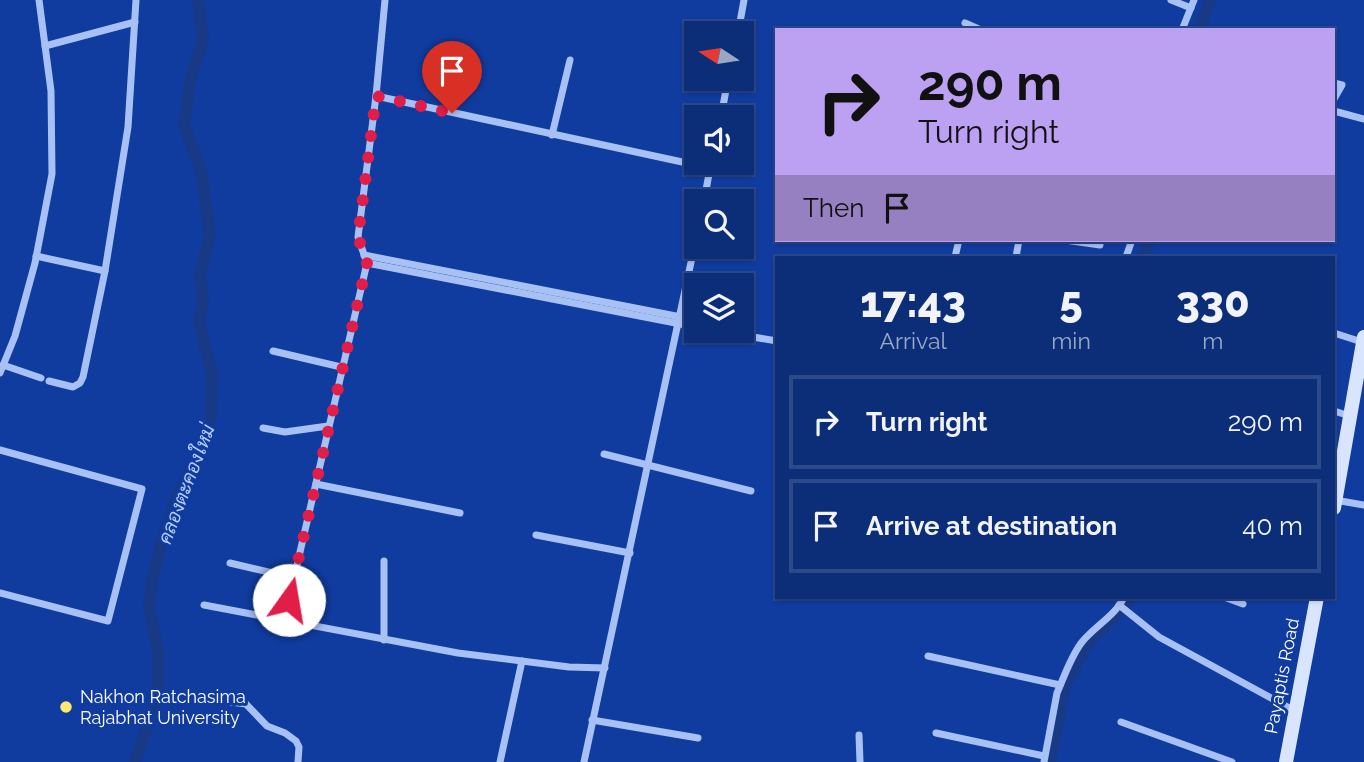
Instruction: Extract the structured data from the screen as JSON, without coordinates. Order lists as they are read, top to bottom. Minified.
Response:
{"streets":{"street":["Payaptis Road"]},"water":["คลองตะคองใหม่"],"places":["Nakhon Ratchasima Rajabhat University"],"north":"left","page":{"turn":["290 m","Turn right"],"then":"Then","eta":["17:43","Arrival","5","min","330","m"],"list":[{"name":"Turn right","value":"290 m"},{"name":"Arrive at destination","value":"40 m"}]}}
